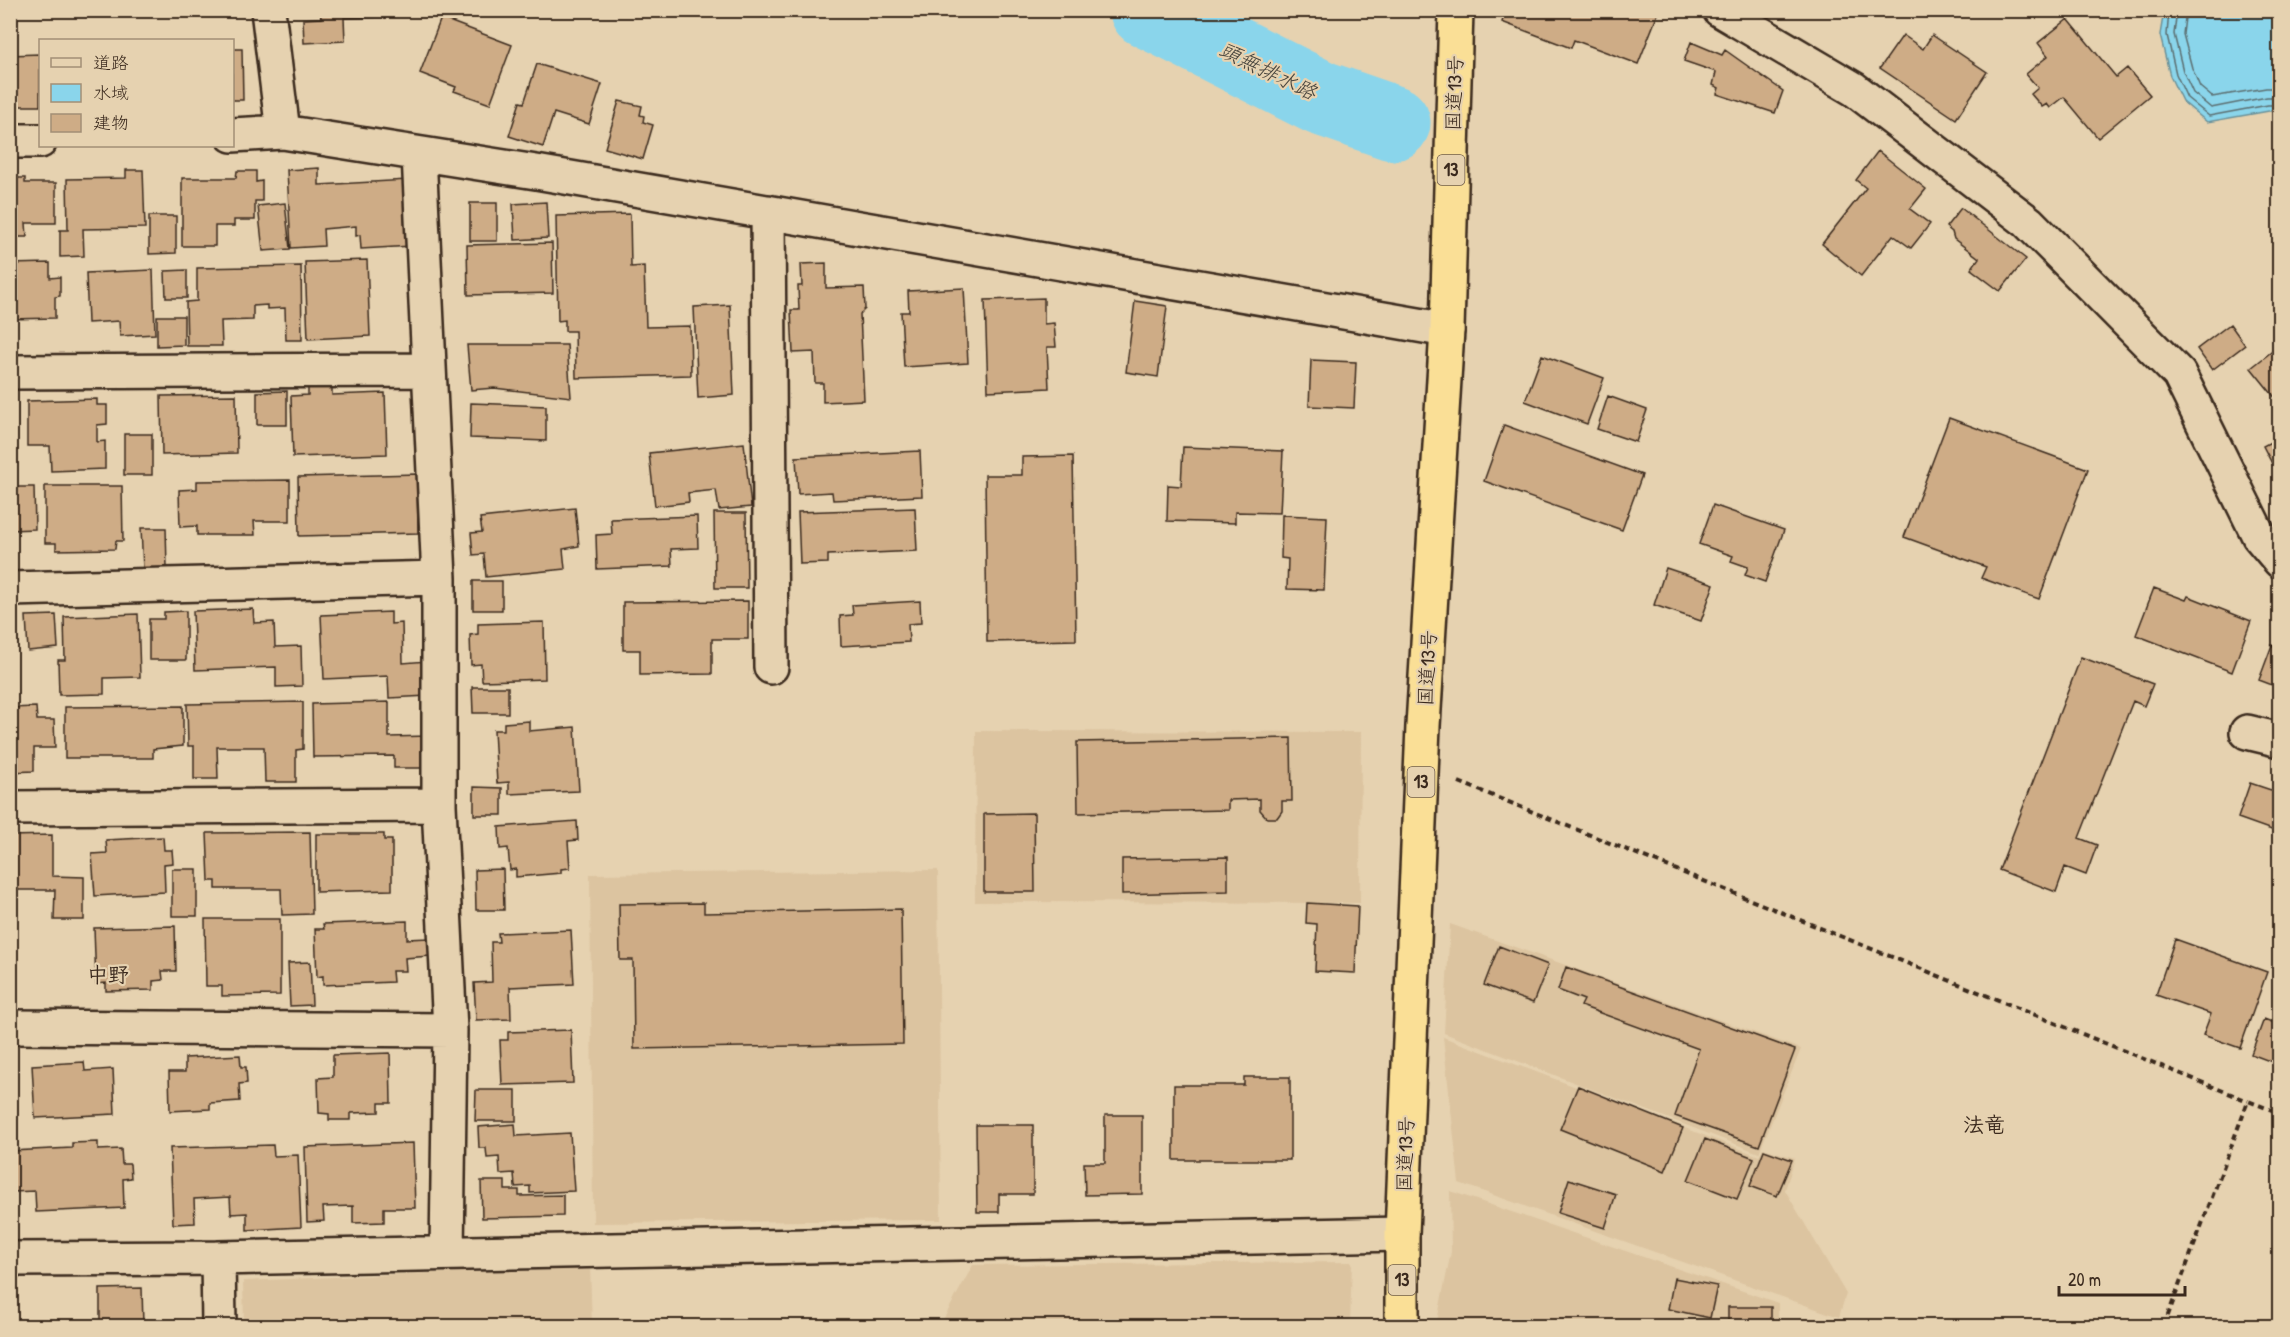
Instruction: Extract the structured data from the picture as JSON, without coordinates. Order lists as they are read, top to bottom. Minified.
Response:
{"streets":{"highway":["国道13号","13"]},"districts":["中野","法竜"],"water":["頭無排水路"],"legend":["道路","水域","建物"],"scale_bar":"20 m"}
